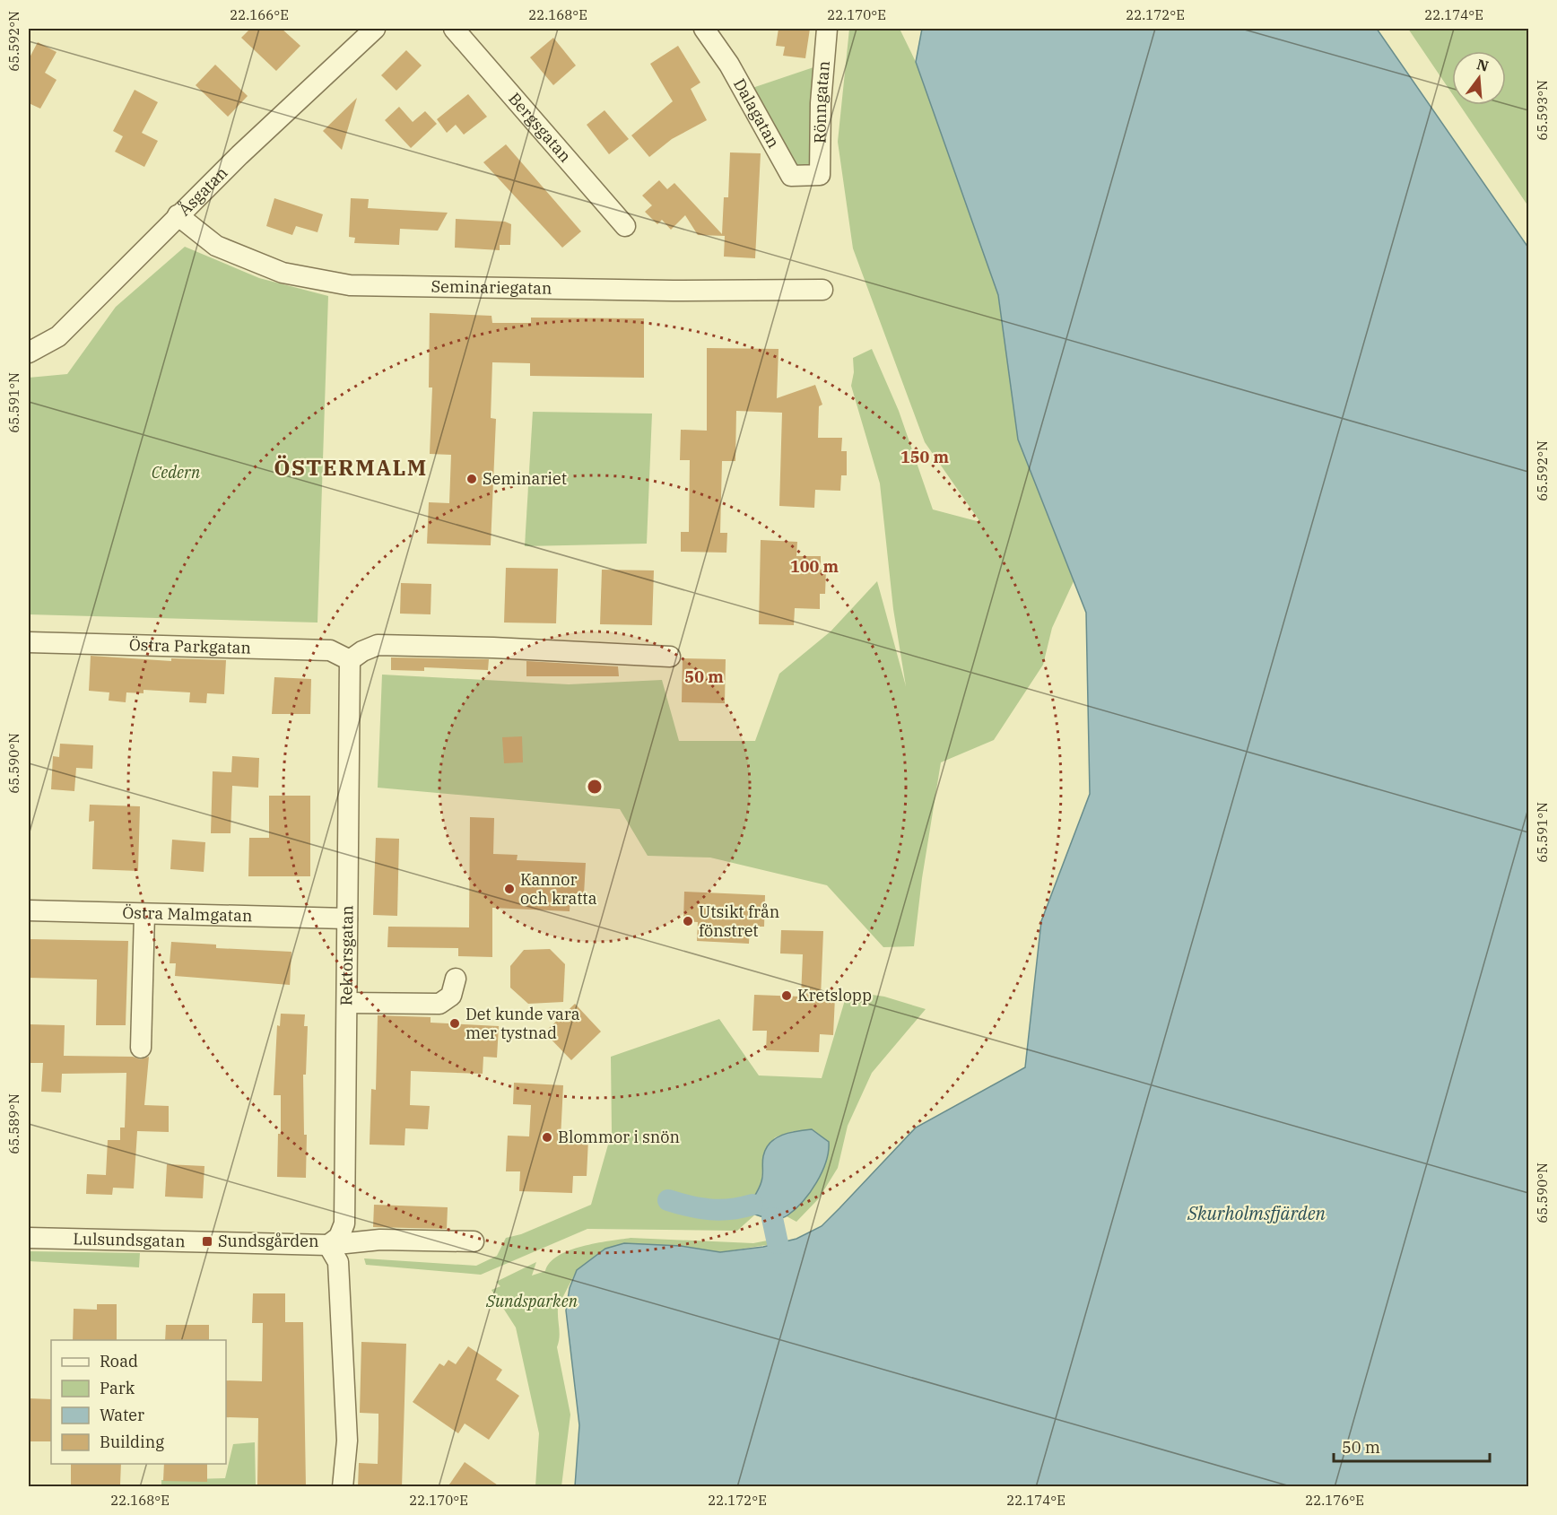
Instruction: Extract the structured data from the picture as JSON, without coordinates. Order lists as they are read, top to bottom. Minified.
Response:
{"streets":{"street":["Rönngatan","Dalagatan","Bergsgatan","Åsgatan","Seminariegatan","Östra Parkgatan","Östra Malmgatan","Rektorsgatan","Lulsundsgatan"]},"crossings":[["Rönngatan","Dalagatan"],["Åsgatan","Seminariegatan"],["Östra Parkgatan","Rektorsgatan"],["Östra Malmgatan","Rektorsgatan"],["Rektorsgatan","Lulsundsgatan"]],"districts":["ÖSTERMALM"],"water":["Skurholmsfjärden"],"parks":["Cedern","Sundsparken"],"places":{"other":["Seminariet","Kannor och kratta","Utsikt från fönstret","Kretslopp","Det kunde vara mer tystnad","Blommor i snön"],"transit":["Sundsgården"]},"legend":["Road","Park","Water","Building"],"scale_bar":"50 m","north":"top","coordinates":["22.166°E","22.168°E","22.170°E","22.172°E","22.174°E","65.592°N","65.593°N","65.591°N","65.590°N","65.589°N","22.176°E"],"rings":["150 m","100 m","50 m"]}
